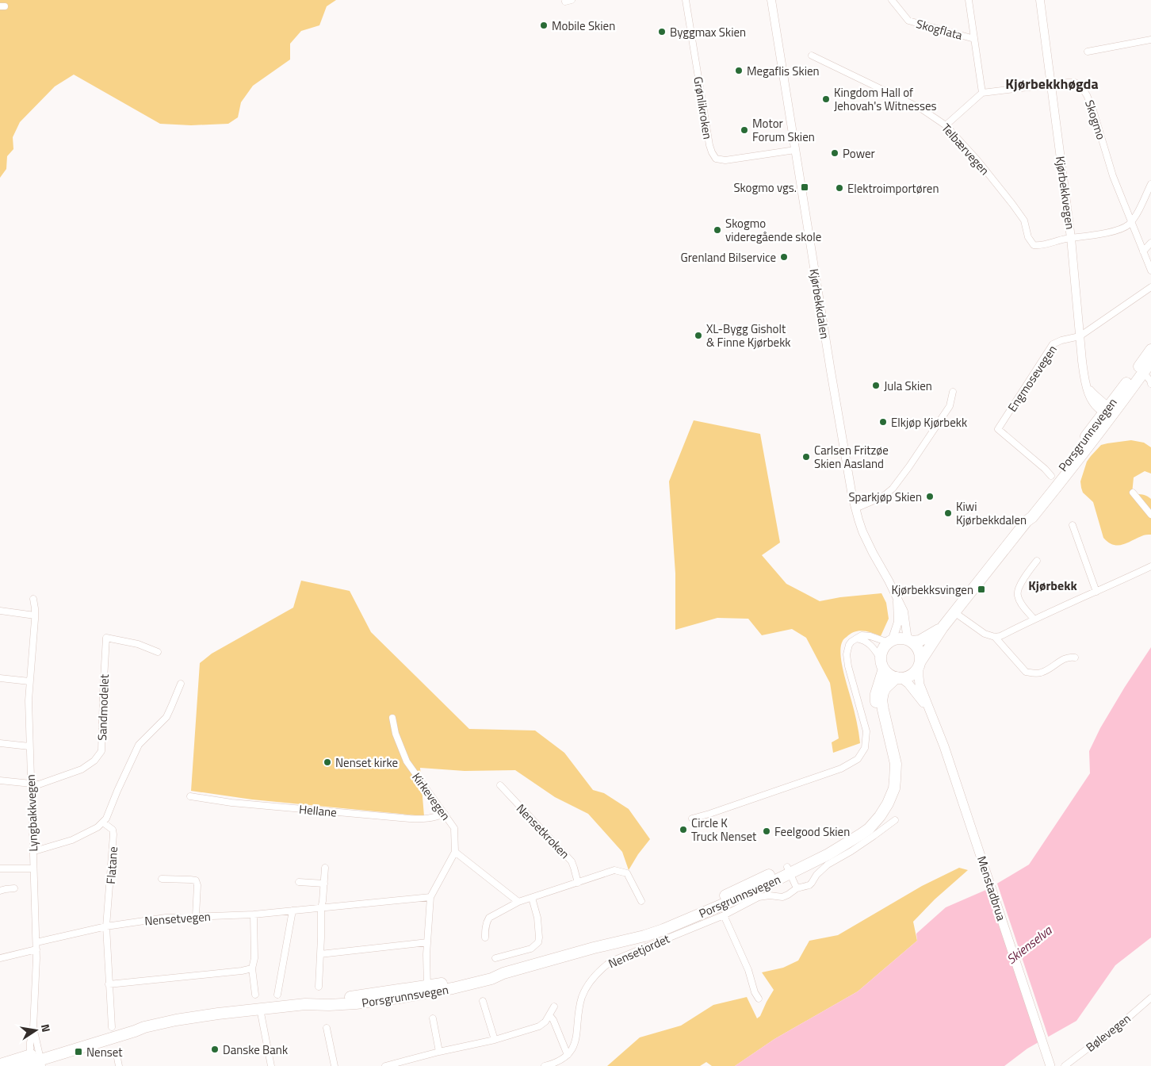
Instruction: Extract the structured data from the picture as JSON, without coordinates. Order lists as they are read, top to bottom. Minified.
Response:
{"streets":{"highway":["Porsgrunnsvegen"],"main road":["Menstadbrua"],"street":["Skogflata","Grønlikroken","Skogmo","Telbærvegen","Kjørbekkvegen","Kjørbekkdalen","Engmosevegen","Sandmodelet","Kirkevegen","Hellane","Lyngbakkvegen","Nensetkroken","Flatane","Nensetvegen","Nensetjordet","Bølevegen"]},"crossings":[["Grønlikroken","Kjørbekkdalen"],["Skogmo","Kjørbekkvegen"],["Telbærvegen","Kjørbekkvegen"],["Kjørbekkvegen","Engmosevegen"],["Kjørbekkvegen","Porsgrunnsvegen"],["Kjørbekkdalen","Porsgrunnsvegen"],["Kjørbekkdalen","Menstadbrua"],["Porsgrunnsvegen","Kirkevegen"],["Porsgrunnsvegen","Lyngbakkvegen"],["Porsgrunnsvegen","Menstadbrua"],["Porsgrunnsvegen","Nensetjordet"],["Sandmodelet","Lyngbakkvegen"],["Kirkevegen","Hellane"],["Kirkevegen","Nensetvegen"],["Lyngbakkvegen","Nensetvegen"],["Flatane","Nensetvegen"]],"districts":["Kjørbekkhøgda","Kjørbekk"],"water":["Skienselva"],"places":{"other":["Mobile Skien","Byggmax Skien","Megaflis Skien","Kingdom Hall of Jehovah's Witnesses","Motor Forum Skien","Power","Elektroimportøren","Skogmo videregående skole","Grenland Bilservice","XL-Bygg Gisholt & Finne Kjørbekk","Jula Skien","Elkjøp Kjørbekk","Carlsen Fritzøe Skien Aasland","Sparkjøp Skien","Kiwi Kjørbekkdalen","Nenset kirke","Circle K Truck Nenset","Feelgood Skien","Danske Bank"],"transit":["Skogmo vgs.","Kjørbekksvingen","Nenset"]},"north":"right"}
